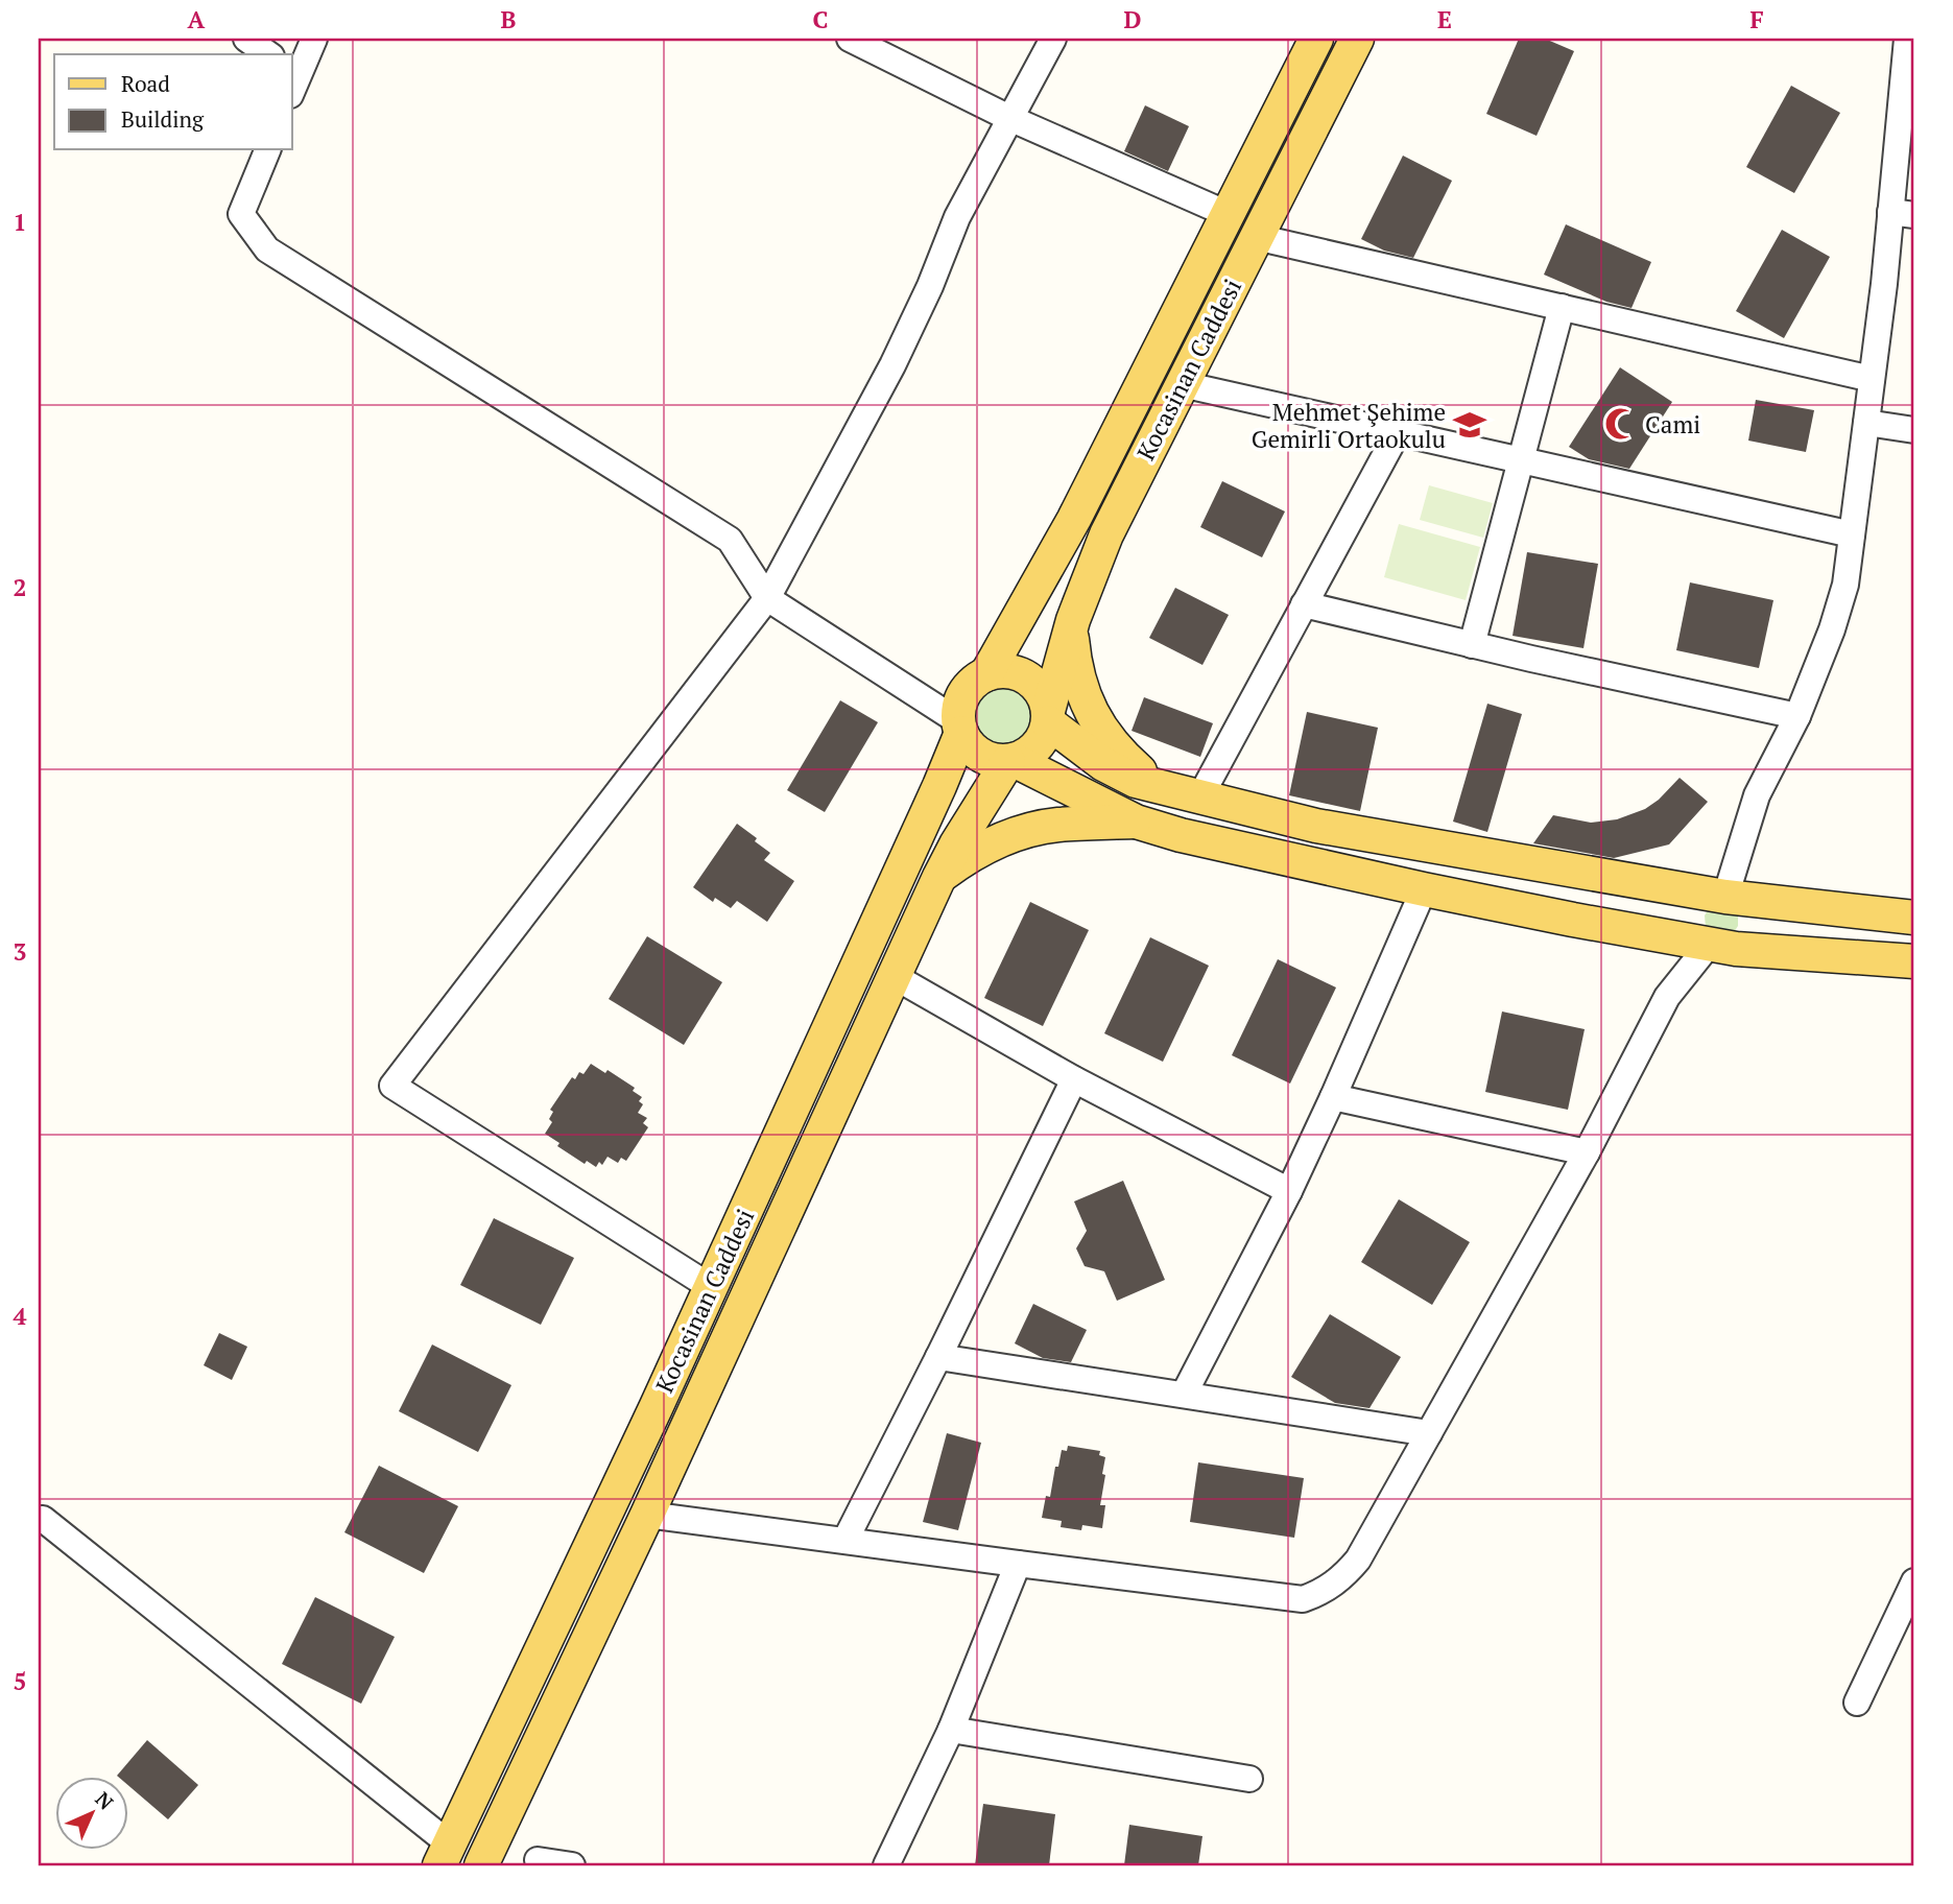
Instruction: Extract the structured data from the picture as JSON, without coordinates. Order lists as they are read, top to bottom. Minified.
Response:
{"streets":{"main road":["Kocasinan Caddesi"]},"places":{"mosque":["Cami"],"school or university":["Mehmet Şehime Gemirli Ortaokulu"]},"legend":["Road","Building"],"north":"top right","grid":{"columns":["A","B","C","D","E","F"],"rows":["1","2","3","4","5"]}}
